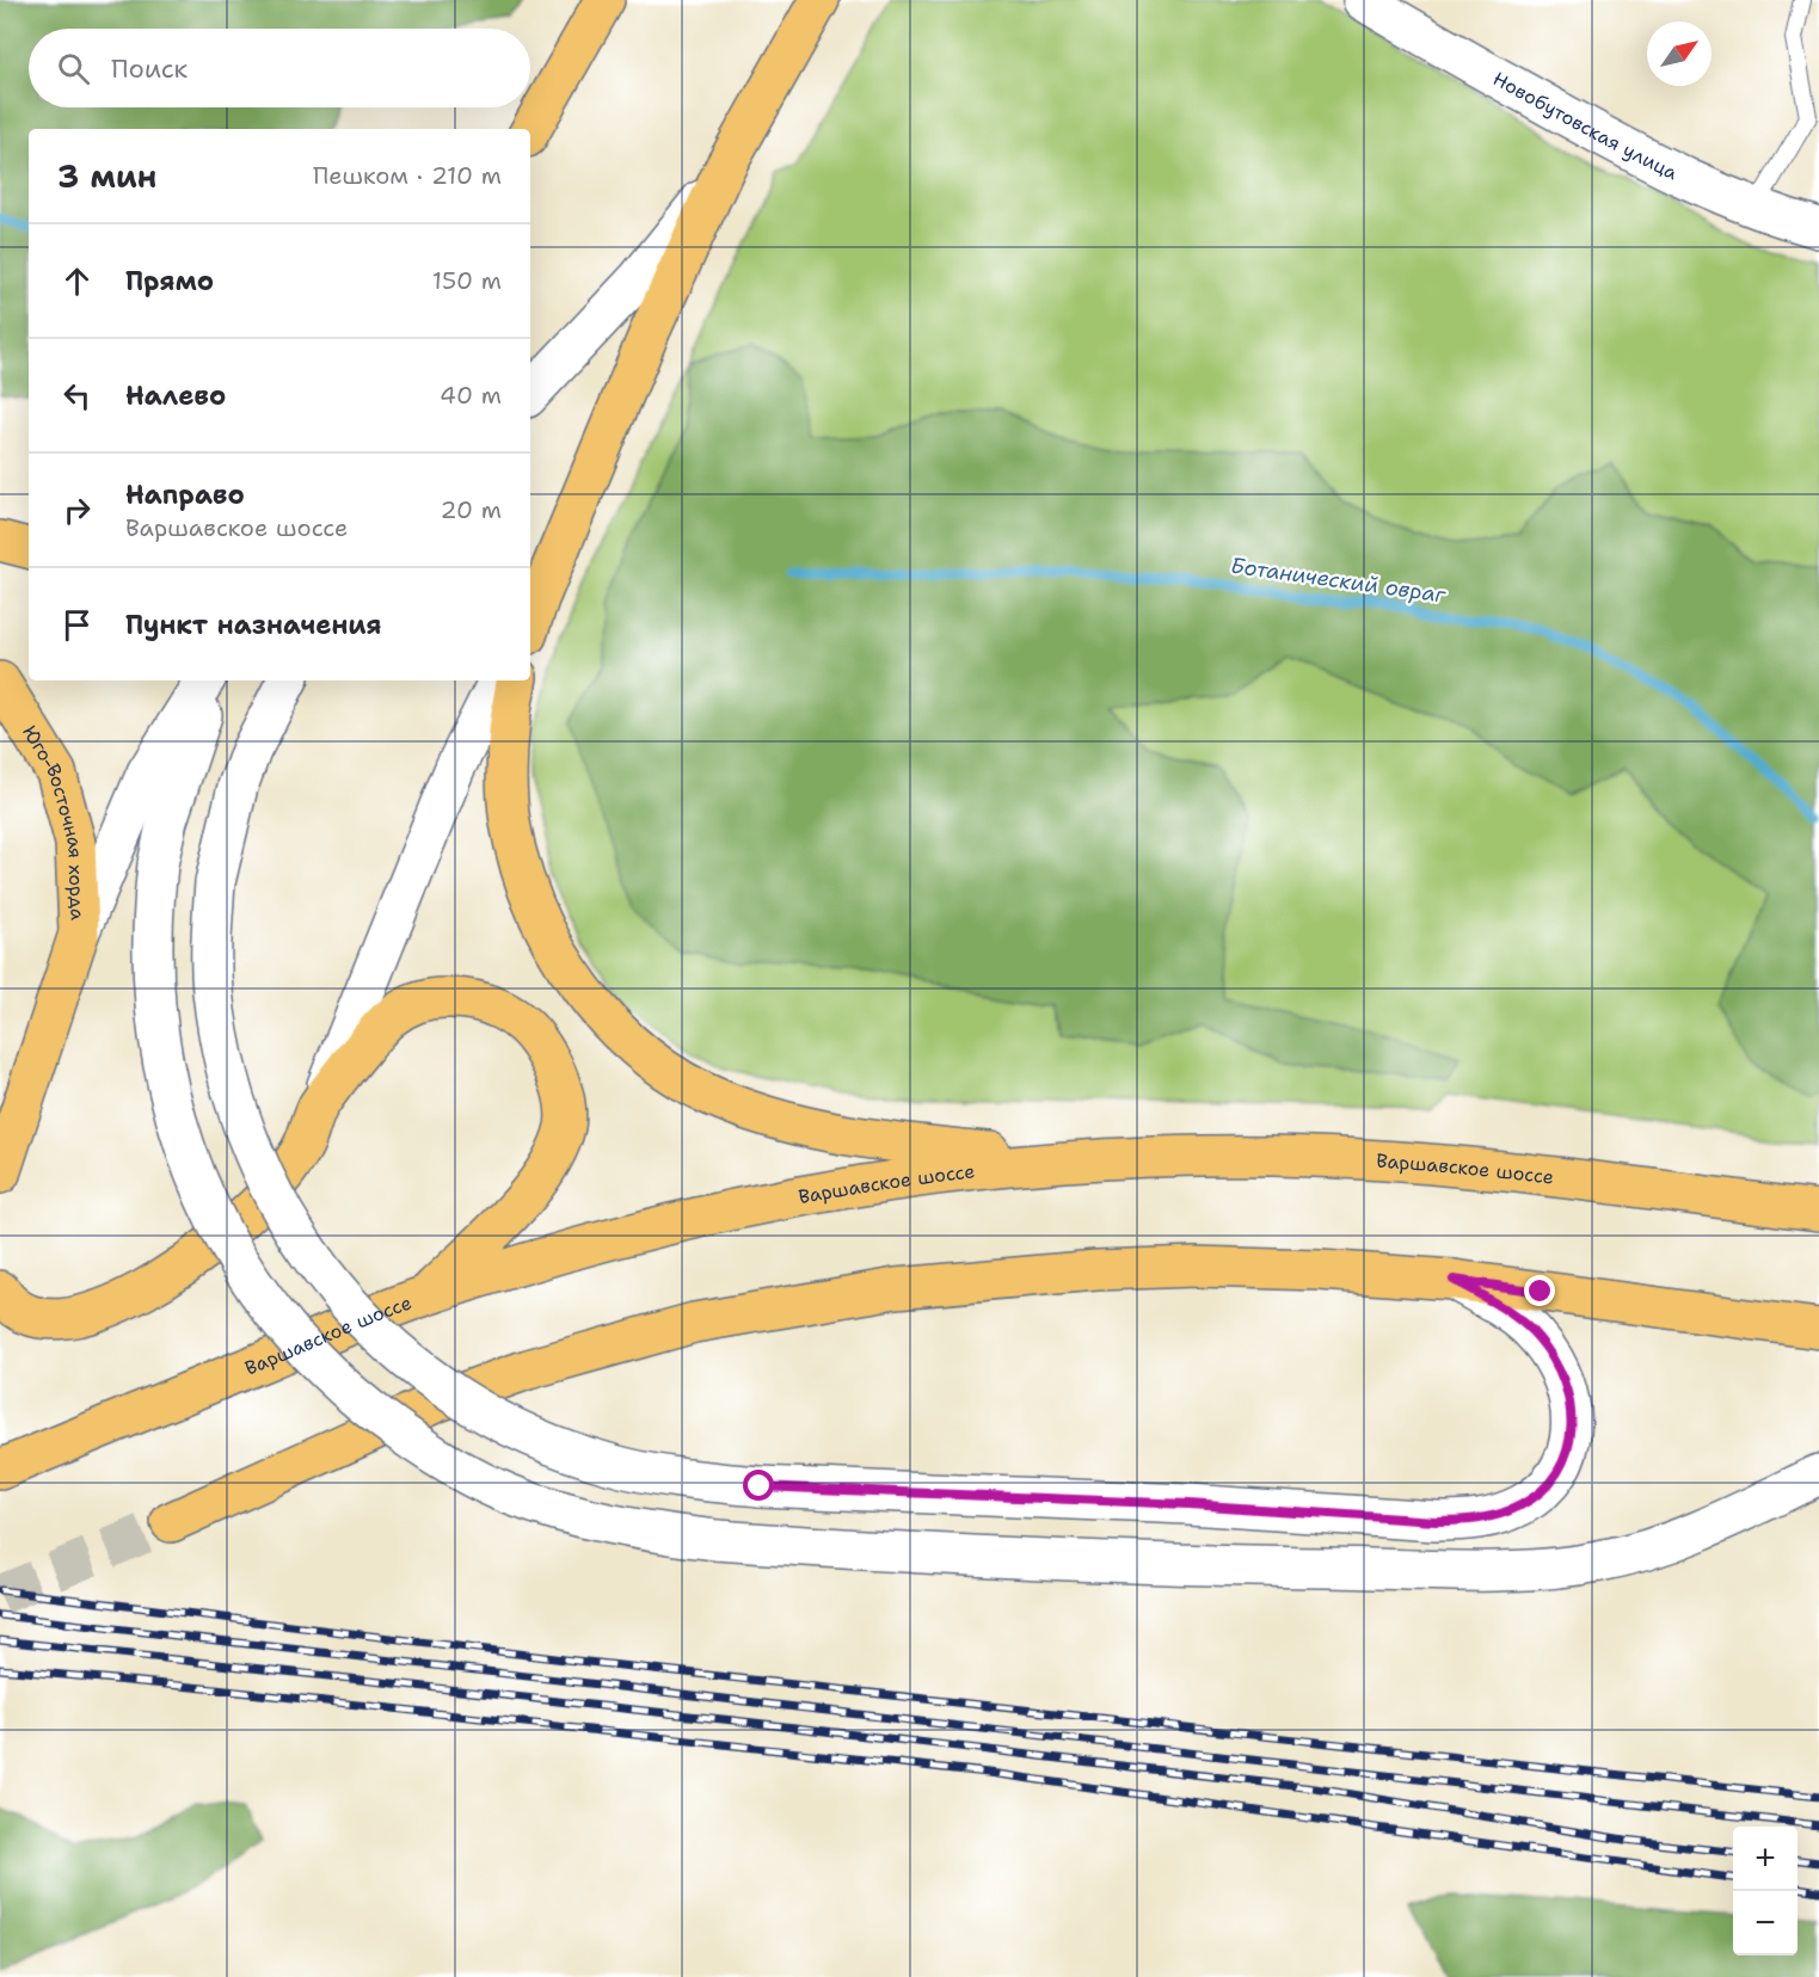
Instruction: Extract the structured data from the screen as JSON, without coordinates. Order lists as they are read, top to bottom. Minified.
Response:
{"streets":{"main road":["Юго-Восточная хорда","Варшавское шоссе"],"street":["Новобутовская улица"]},"water":["Ботанический овраг"],"north":"top right","page":{"search":"Поиск","heading":["3 мин","Пешком · 210 m"],"list":[["Прямо","150 m"],["Налево","40 m"],["Направо","Варшавское шоссе","20 m"],"Пункт назначения"],"map_buttons":["+","−"]}}
